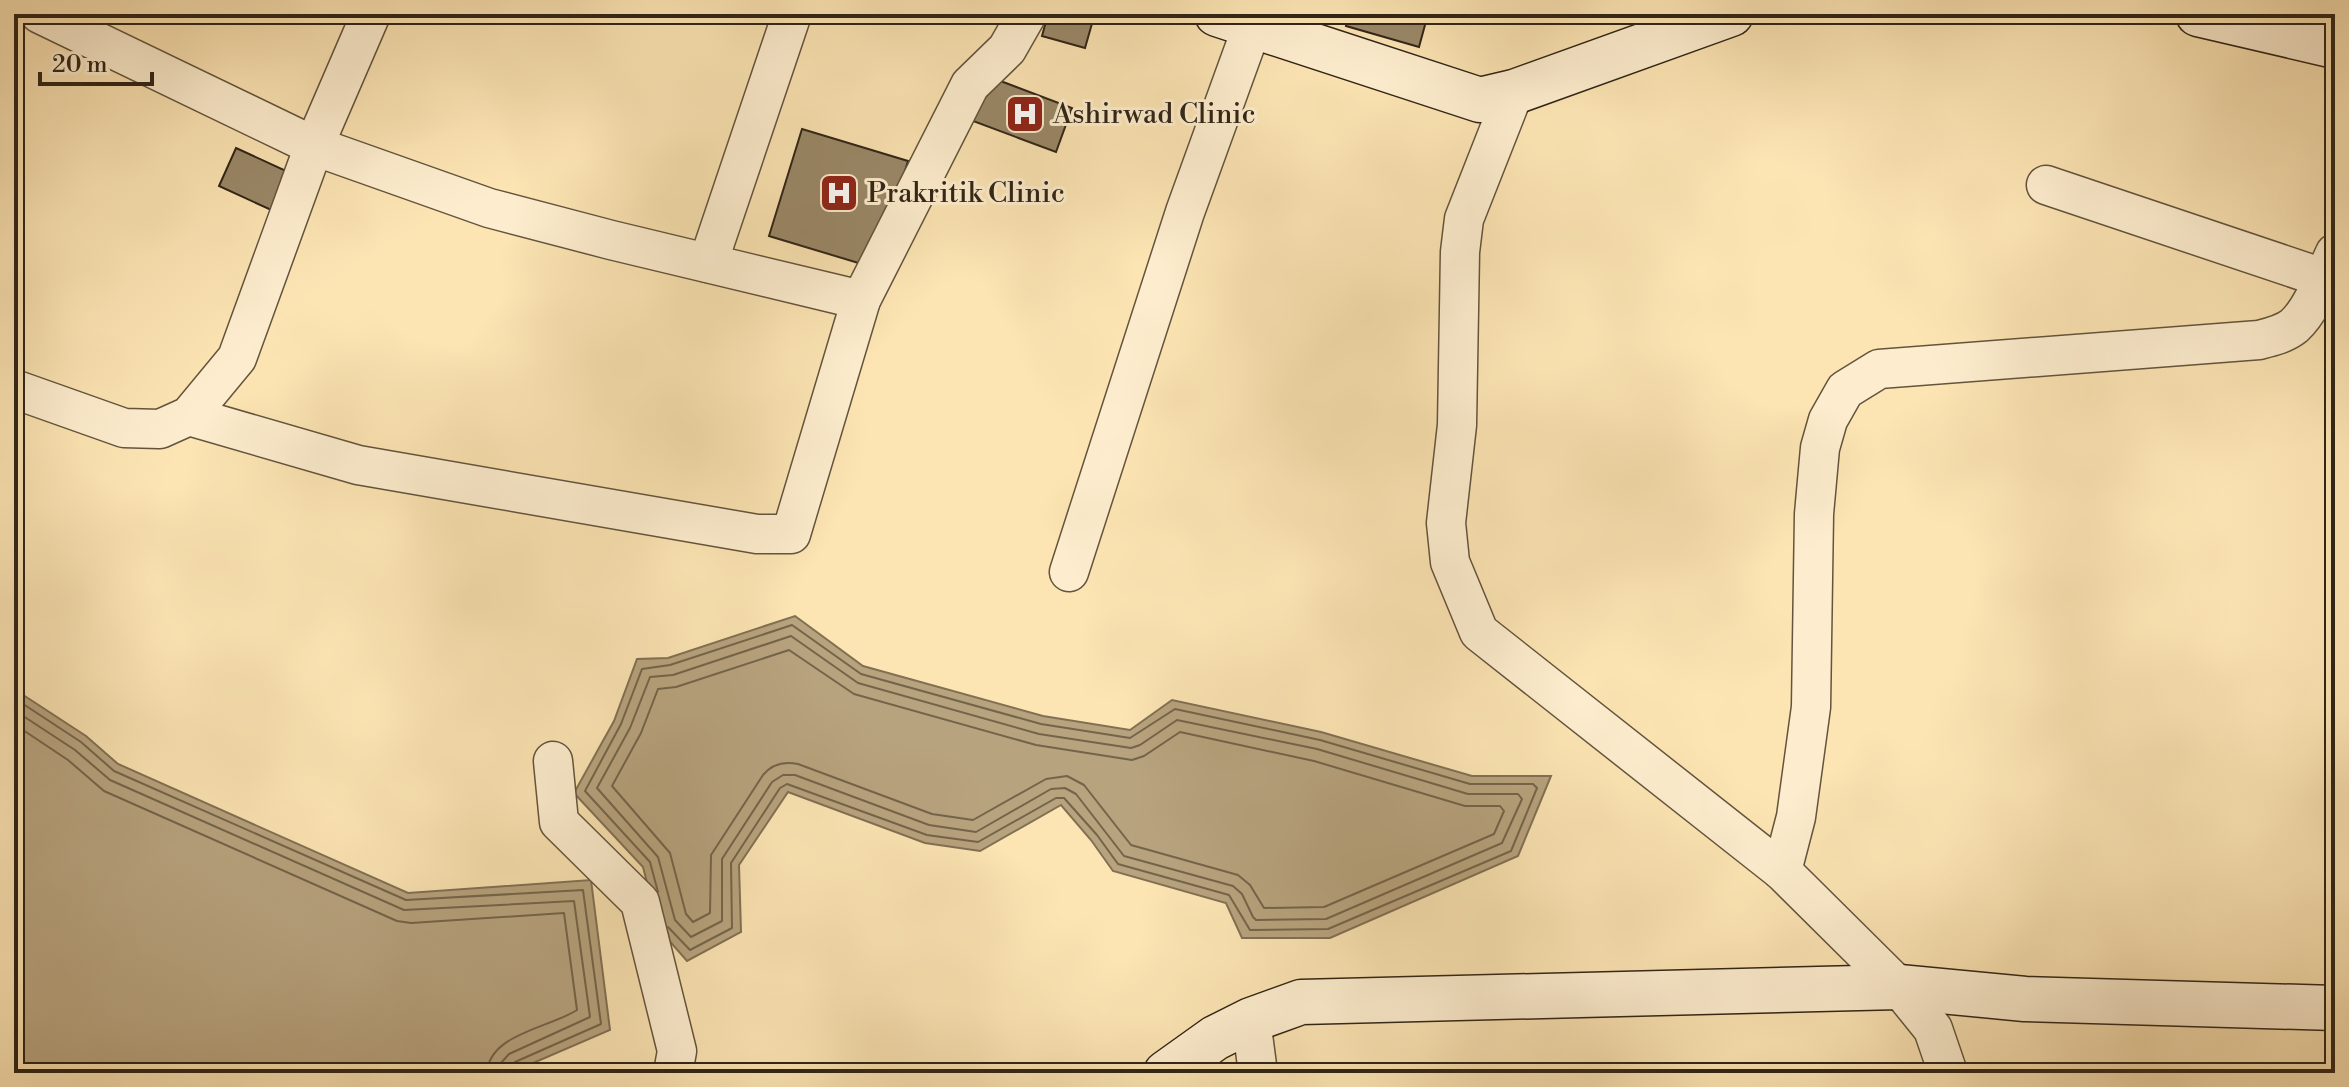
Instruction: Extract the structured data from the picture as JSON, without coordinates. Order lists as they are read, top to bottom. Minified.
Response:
{"places":{"hospital":["Ashirwad Clinic","Prakritik Clinic"]},"scale_bar":"20 m"}
